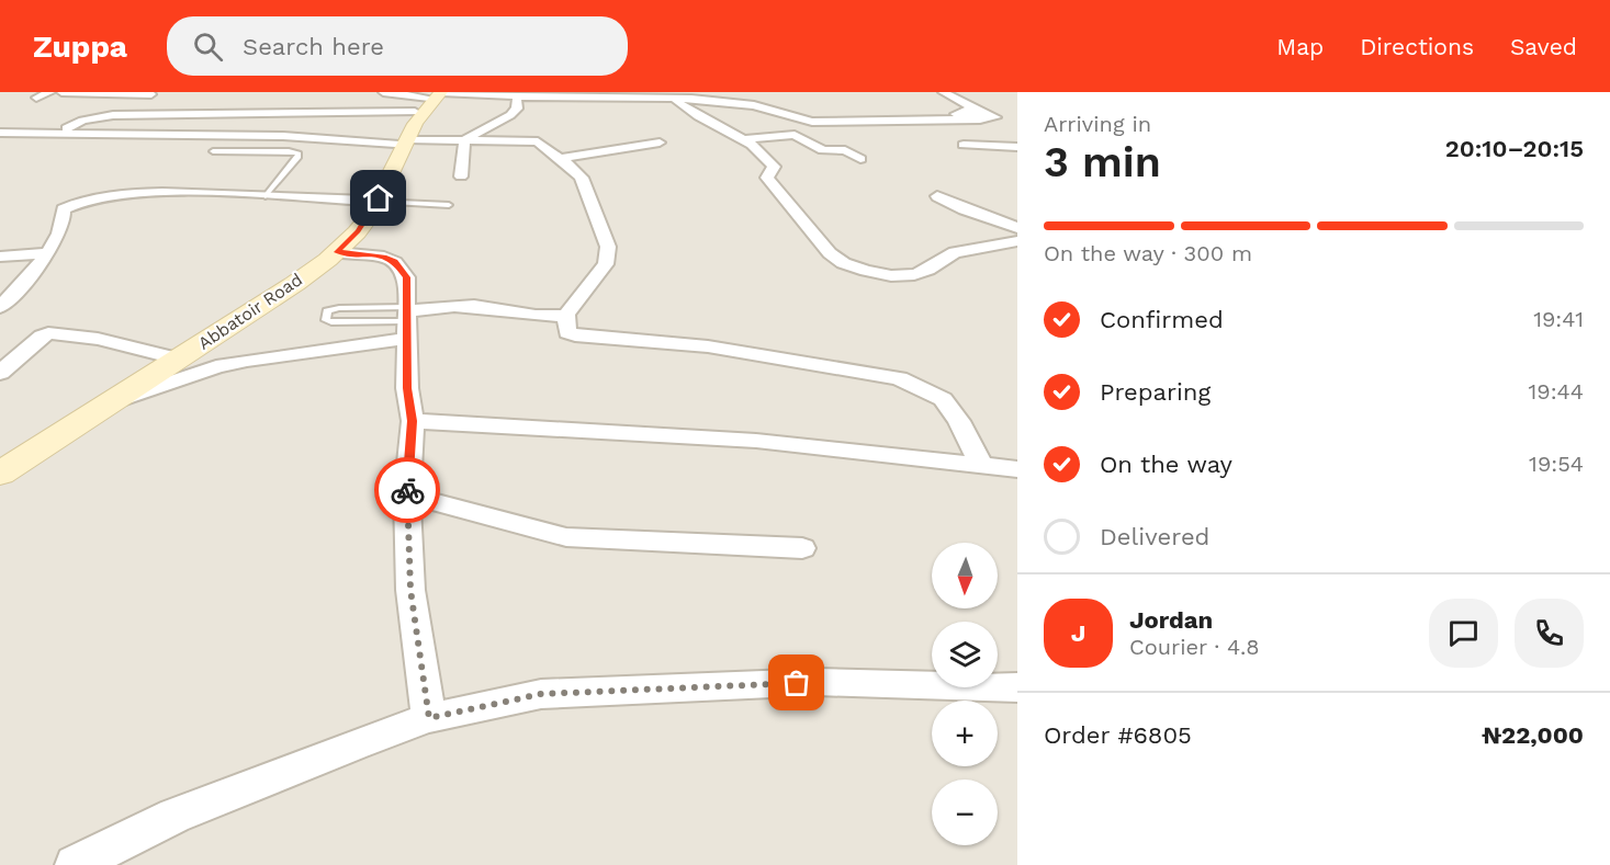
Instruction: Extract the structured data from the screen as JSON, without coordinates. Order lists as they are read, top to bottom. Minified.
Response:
{"streets":{"street":["Abbatoir Road"]},"north":"bottom","page":{"header":"Zuppa","search":"Search here","nav":["Map","Directions","Saved"],"heading":["3 min","Arriving in","20:10–20:15"],"panel":["Jordan","Courier · 4.8","Order #6805","₦22,000"],"bar":"On the way · 300 m","list":[["Confirmed","19:41"],["Preparing","19:44"],["On the way","19:54"],"Delivered"],"map_buttons":["+","−"],"round":"J"}}
